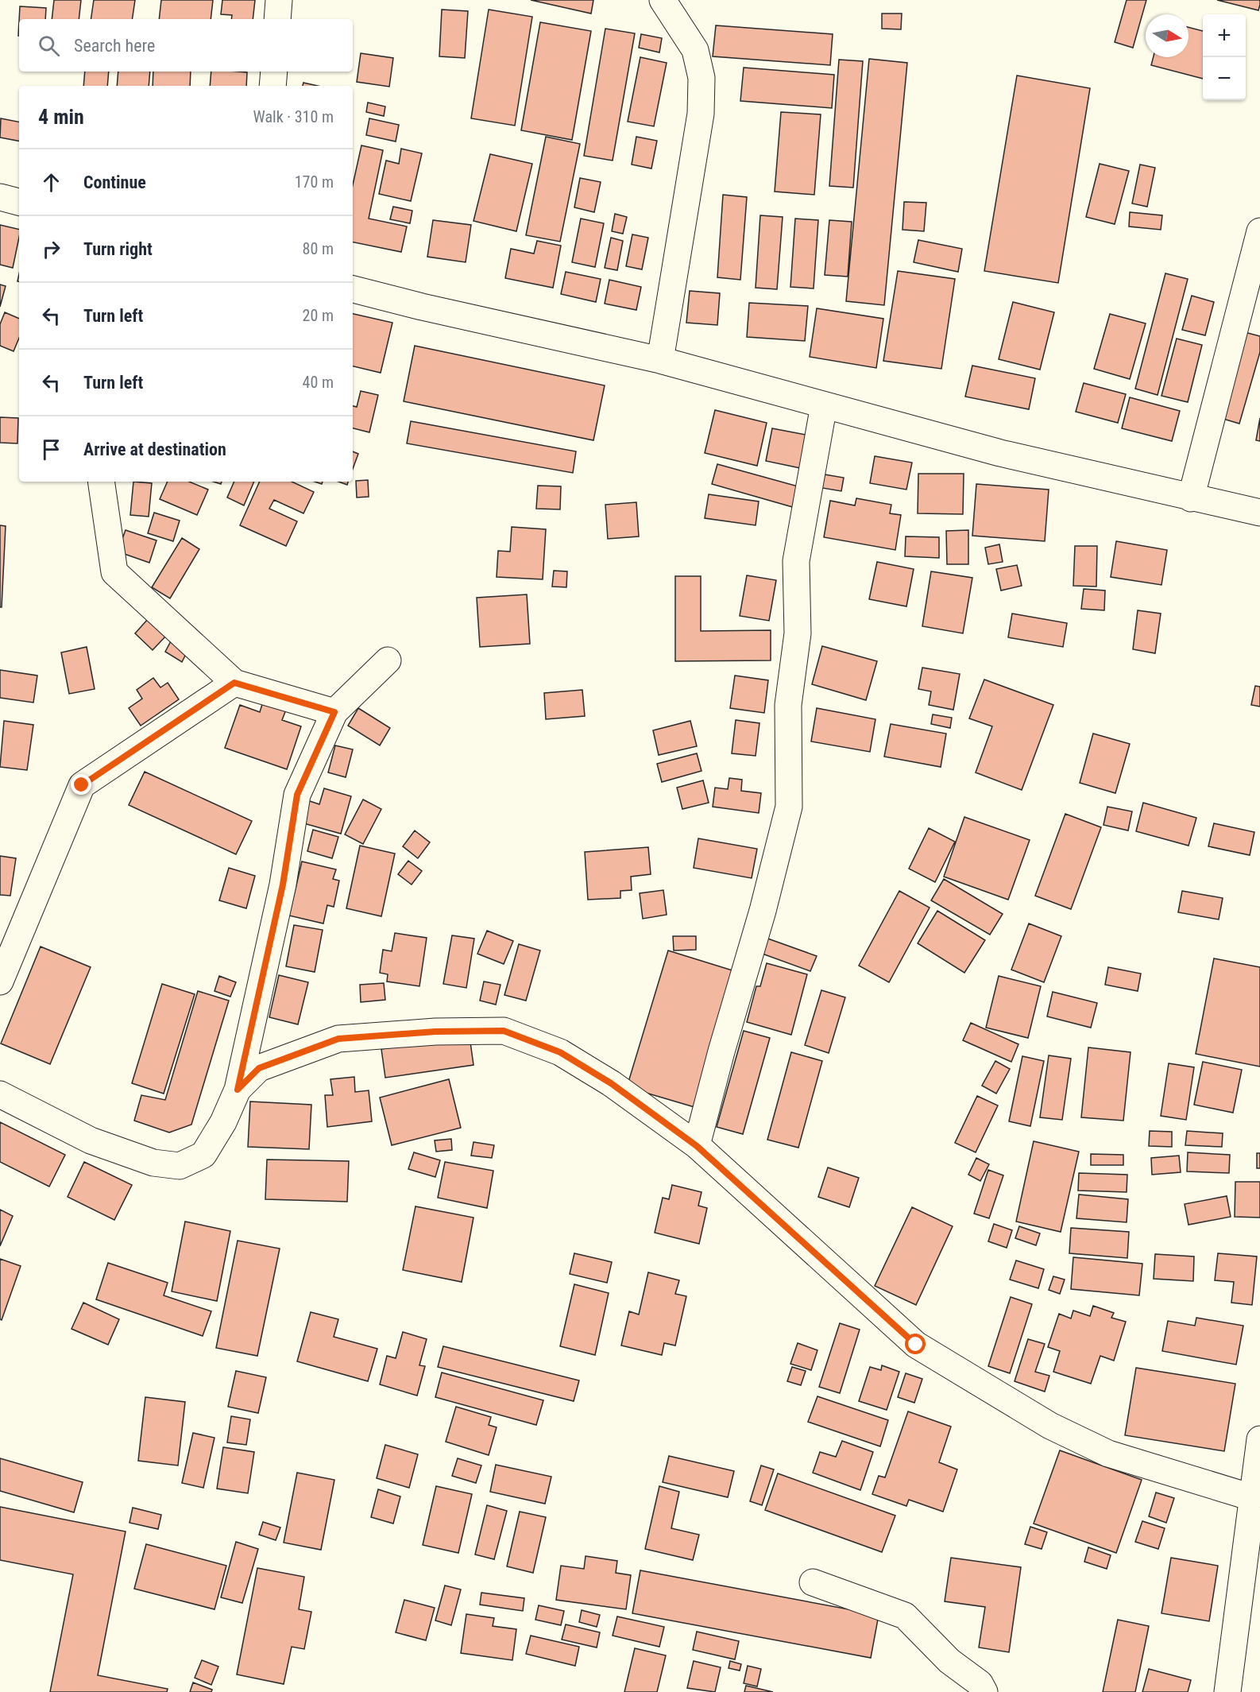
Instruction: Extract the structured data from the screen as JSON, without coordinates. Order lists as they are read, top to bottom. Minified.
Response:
{"north":"right","page":{"map_buttons":["+","−"],"search":"Search here","heading":["4 min","Walk · 310 m"],"list":[["Continue","170 m"],["Turn right","80 m"],["Turn left","20 m"],["Turn left","40 m"],"Arrive at destination"]}}
